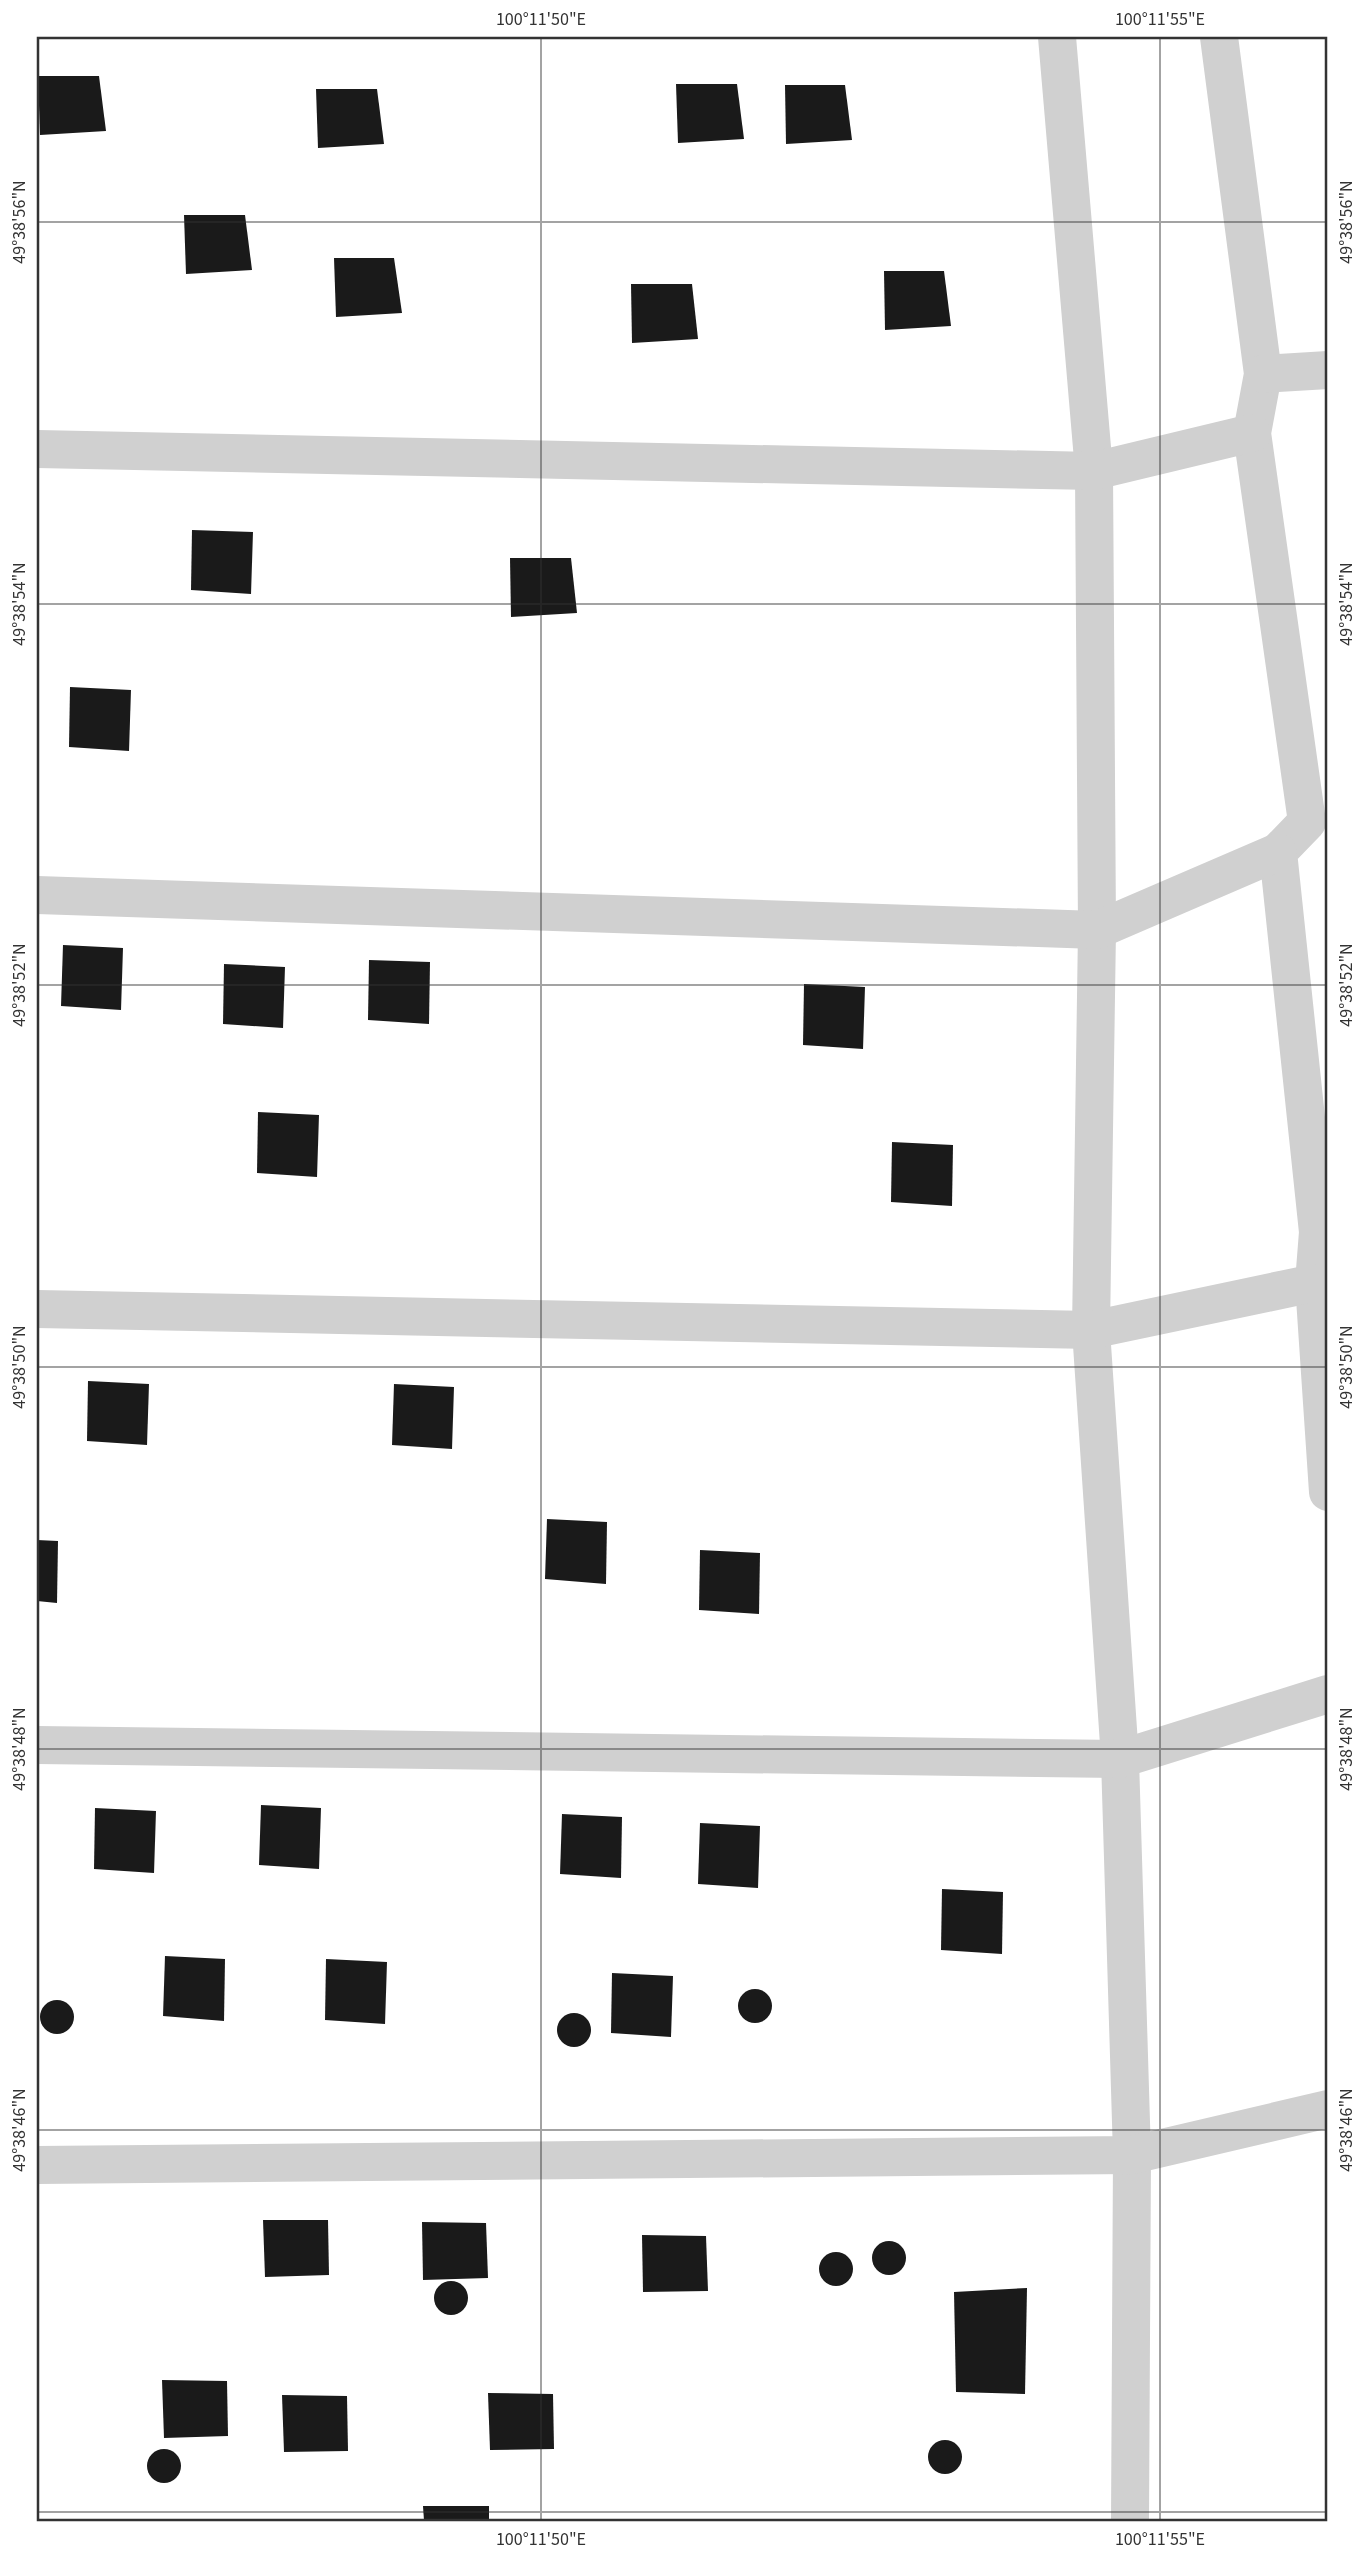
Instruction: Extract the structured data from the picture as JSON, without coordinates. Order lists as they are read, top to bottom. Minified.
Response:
{"coordinates":["100°11'50\"E","100°11'55\"E","49°38'56\"N","49°38'54\"N","49°38'52\"N","49°38'50\"N","49°38'48\"N","49°38'46\"N"]}
